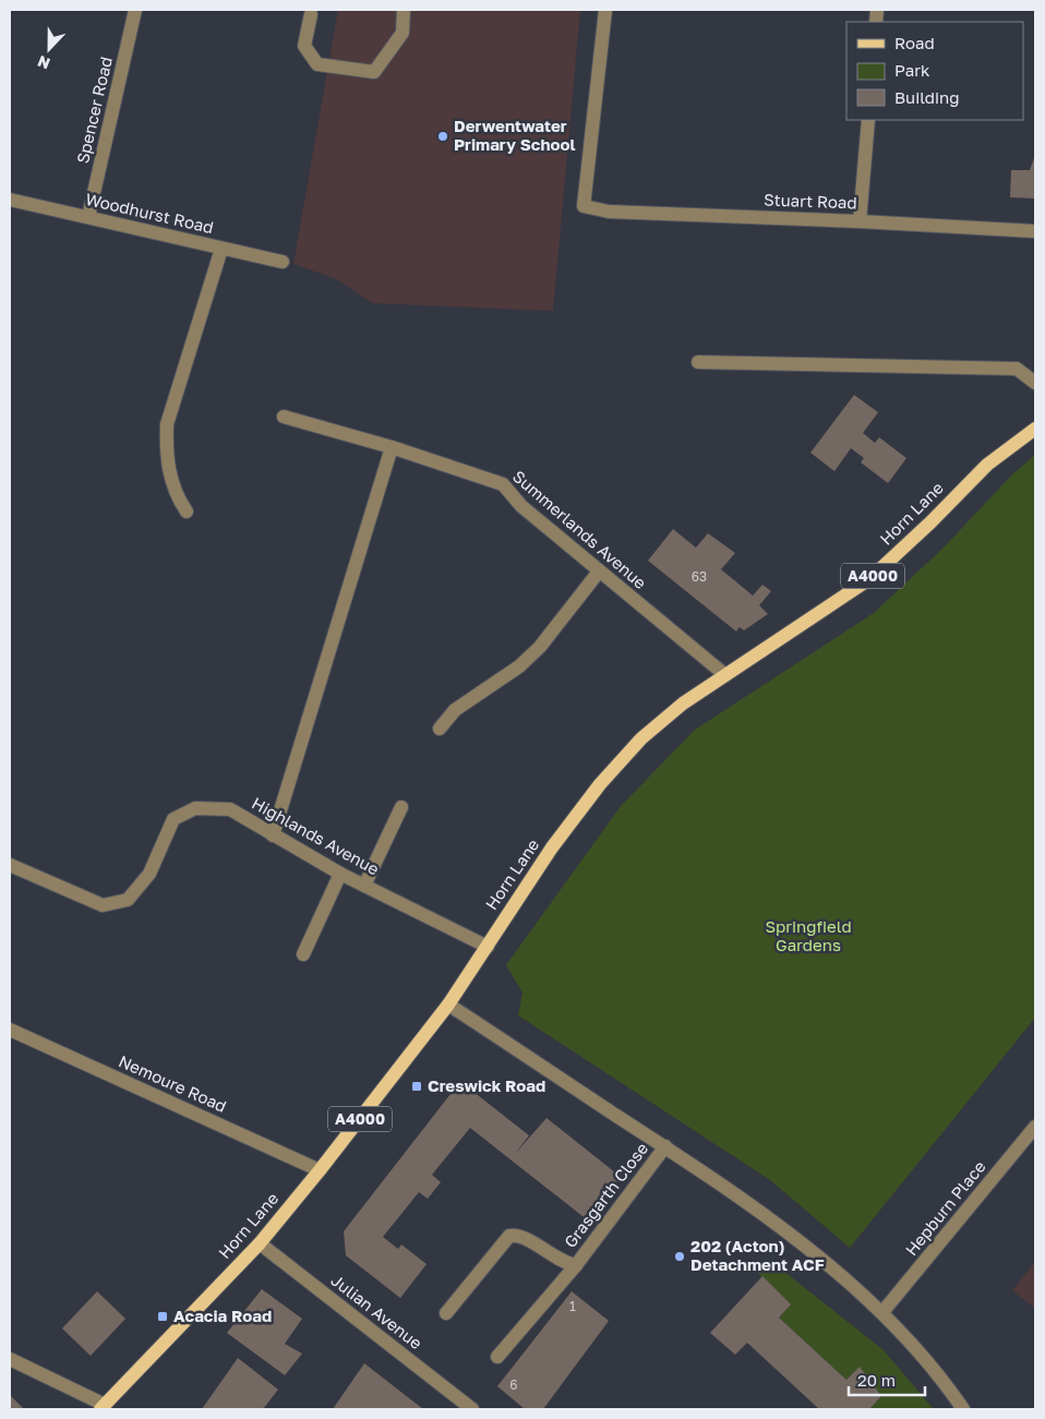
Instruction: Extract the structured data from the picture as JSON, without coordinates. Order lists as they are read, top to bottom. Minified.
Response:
{"streets":{"main road":["Horn Lane","A4000"],"street":["Spencer Road","Stuart Road","Woodhurst Road","Summerlands Avenue","Highlands Avenue","Nemoure Road","Grasgarth Close","Hepburn Place","Julian Avenue"]},"crossings":[["Spencer Road","Woodhurst Road"],["Horn Lane","Summerlands Avenue"],["Horn Lane","Highlands Avenue"],["Horn Lane","Nemoure Road"],["Horn Lane","Julian Avenue"]],"parks":["Springfield Gardens"],"places":{"other":["Derwentwater Primary School","202 (Acton) Detachment ACF"],"transit":["Creswick Road","Acacia Road"]},"house_numbers":["63","1","6"],"legend":["Road","Park","Building"],"scale_bar":"20 m","north":"bottom"}
